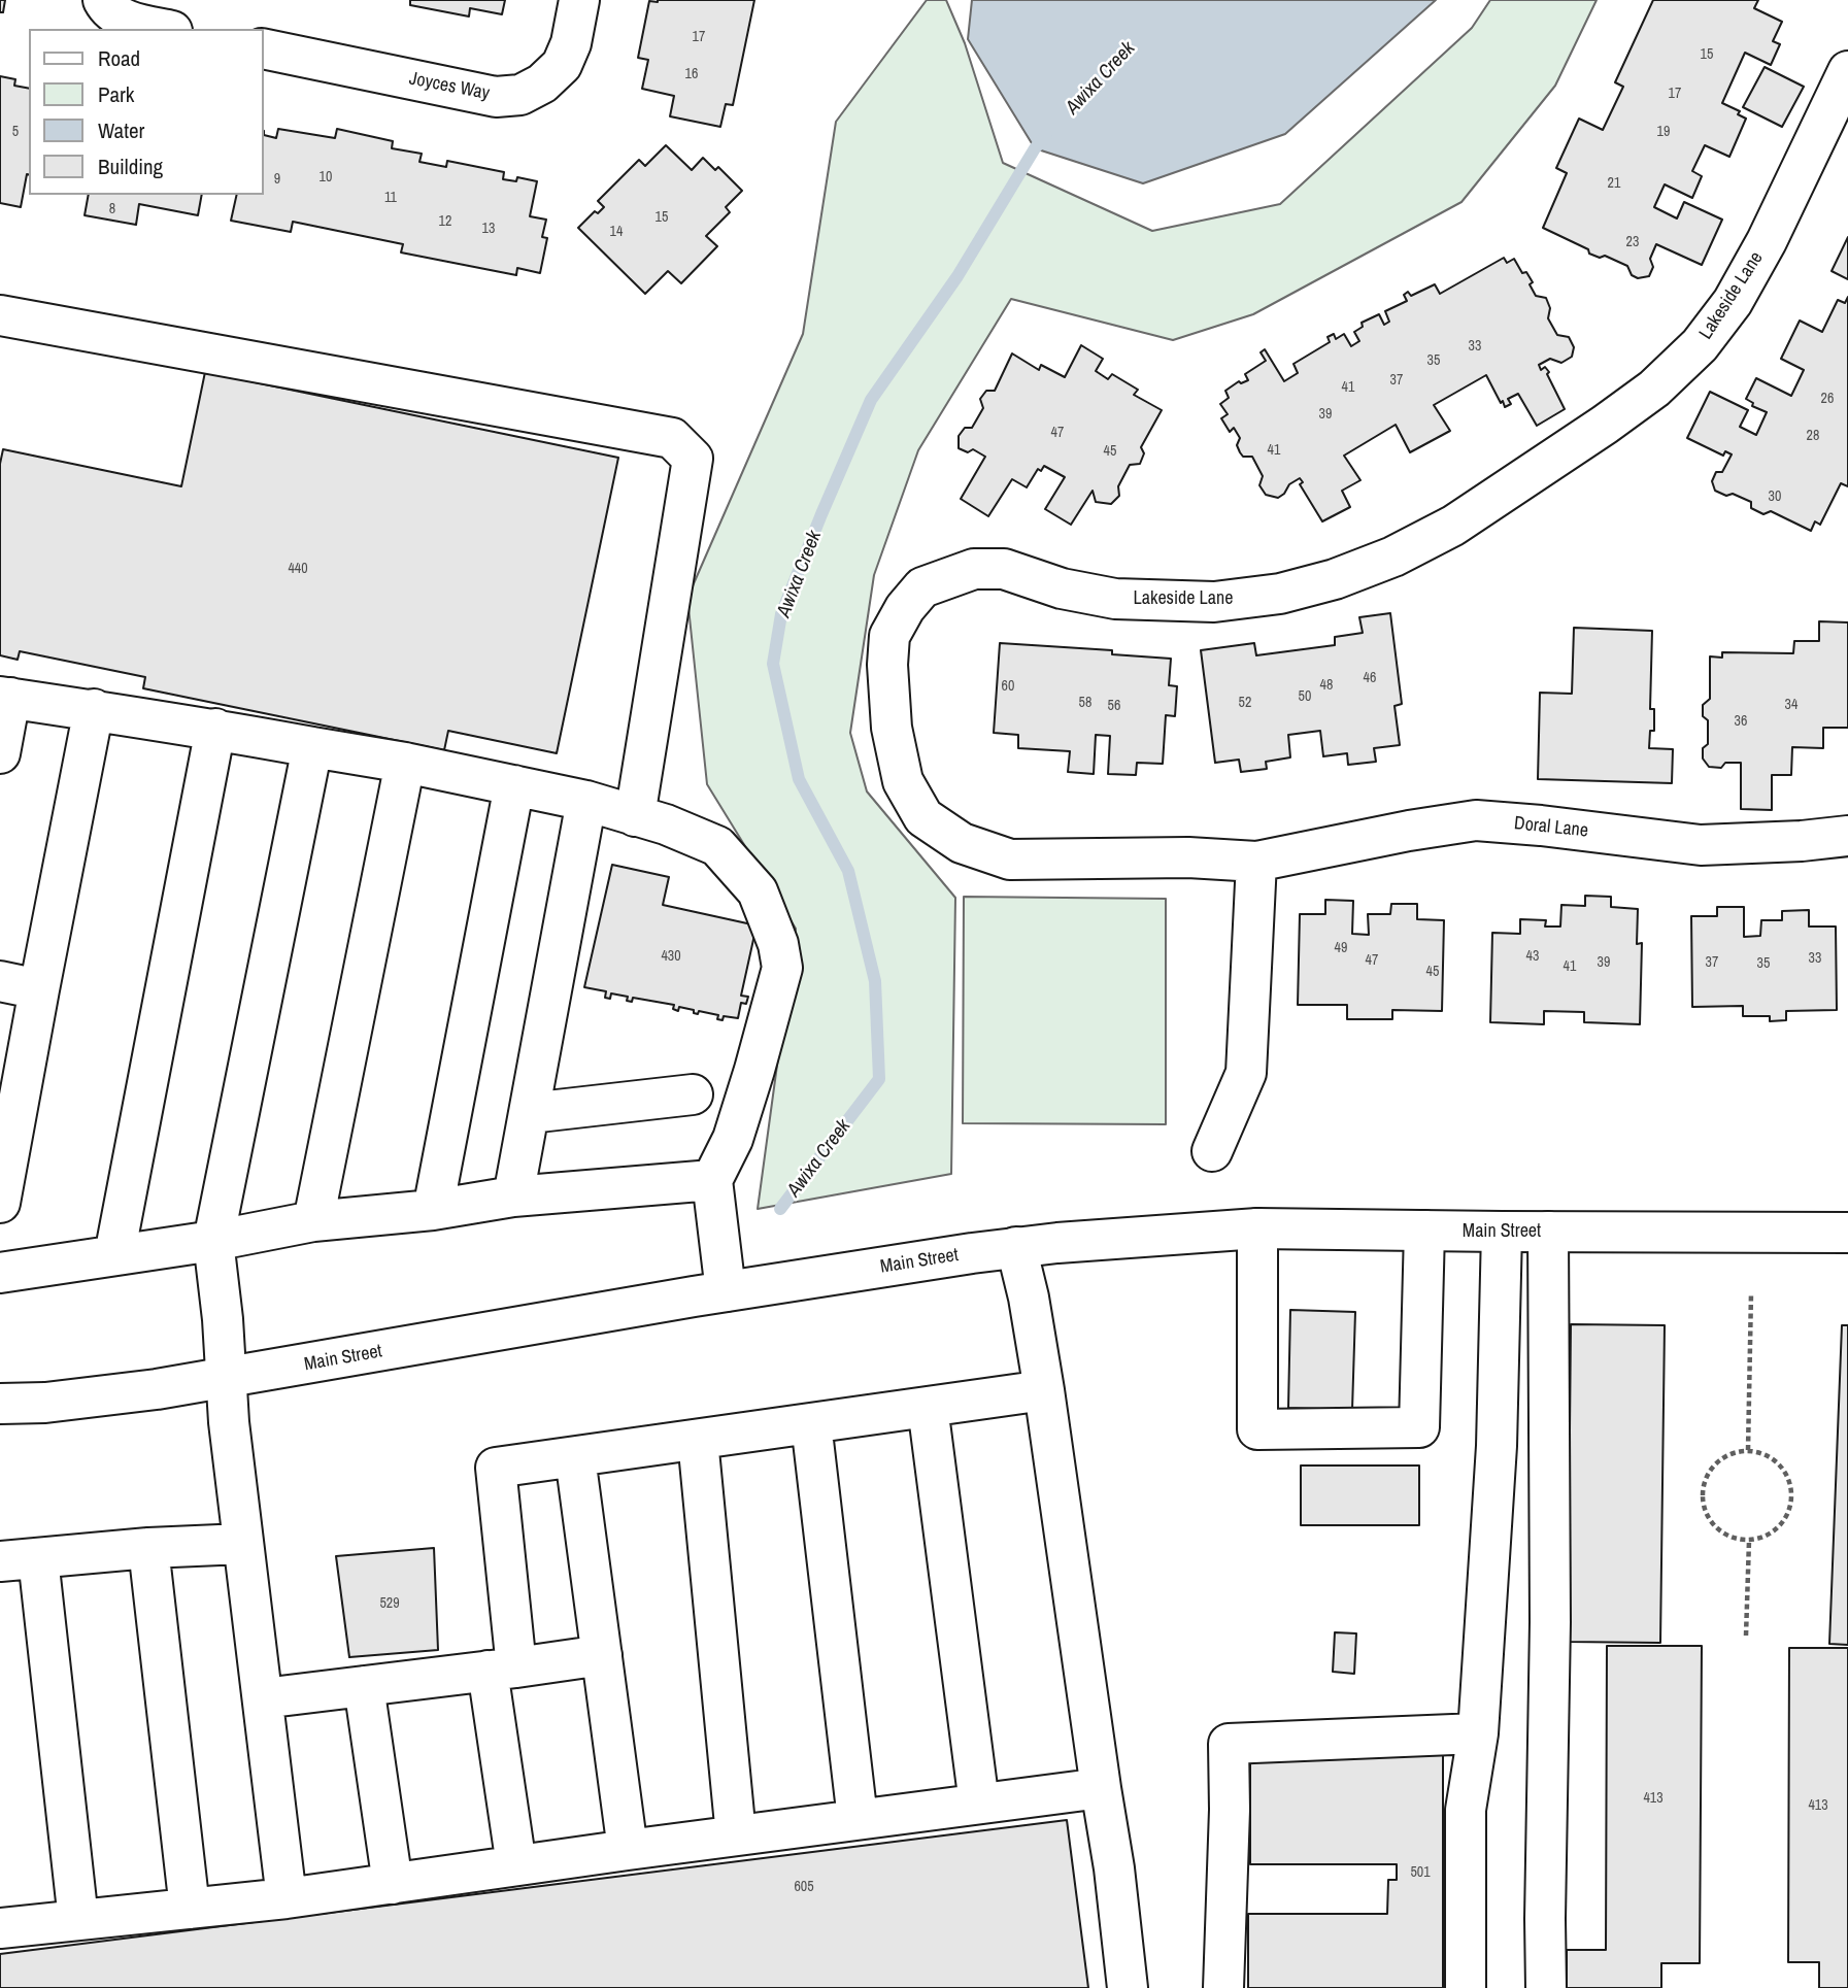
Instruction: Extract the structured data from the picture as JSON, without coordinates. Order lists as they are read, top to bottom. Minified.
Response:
{"streets":{"street":["Joyces Way","Lakeside Lane","Doral Lane","Main Street"]},"crossings":[["Lakeside Lane","Doral Lane"]],"water":["Awixa Creek"],"house_numbers":["17","15","16","17","5","19","10","9","21","11","8","15","12","13","14","23","33","35","37","41","26","39","47","28","41","45","30","440","46","48","60","50","58","52","34","56","36","49","430","43","33","47","39","37","35","41","45","529","413","413","501","605"],"legend":["Road","Park","Water","Building"]}
